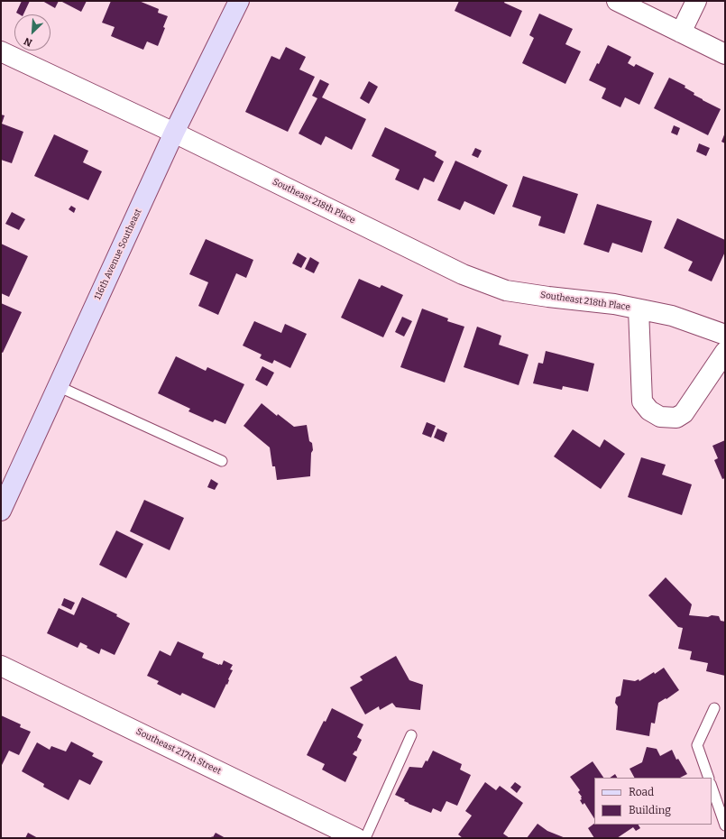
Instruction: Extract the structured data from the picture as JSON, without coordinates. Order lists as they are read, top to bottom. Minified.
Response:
{"streets":{"main road":["116th Avenue Southeast"],"street":["Southeast 218th Place","Southeast 217th Street"]},"crossings":[["Southeast 218th Place","116th Avenue Southeast"]],"legend":["Road","Building"],"north":"bottom left"}
